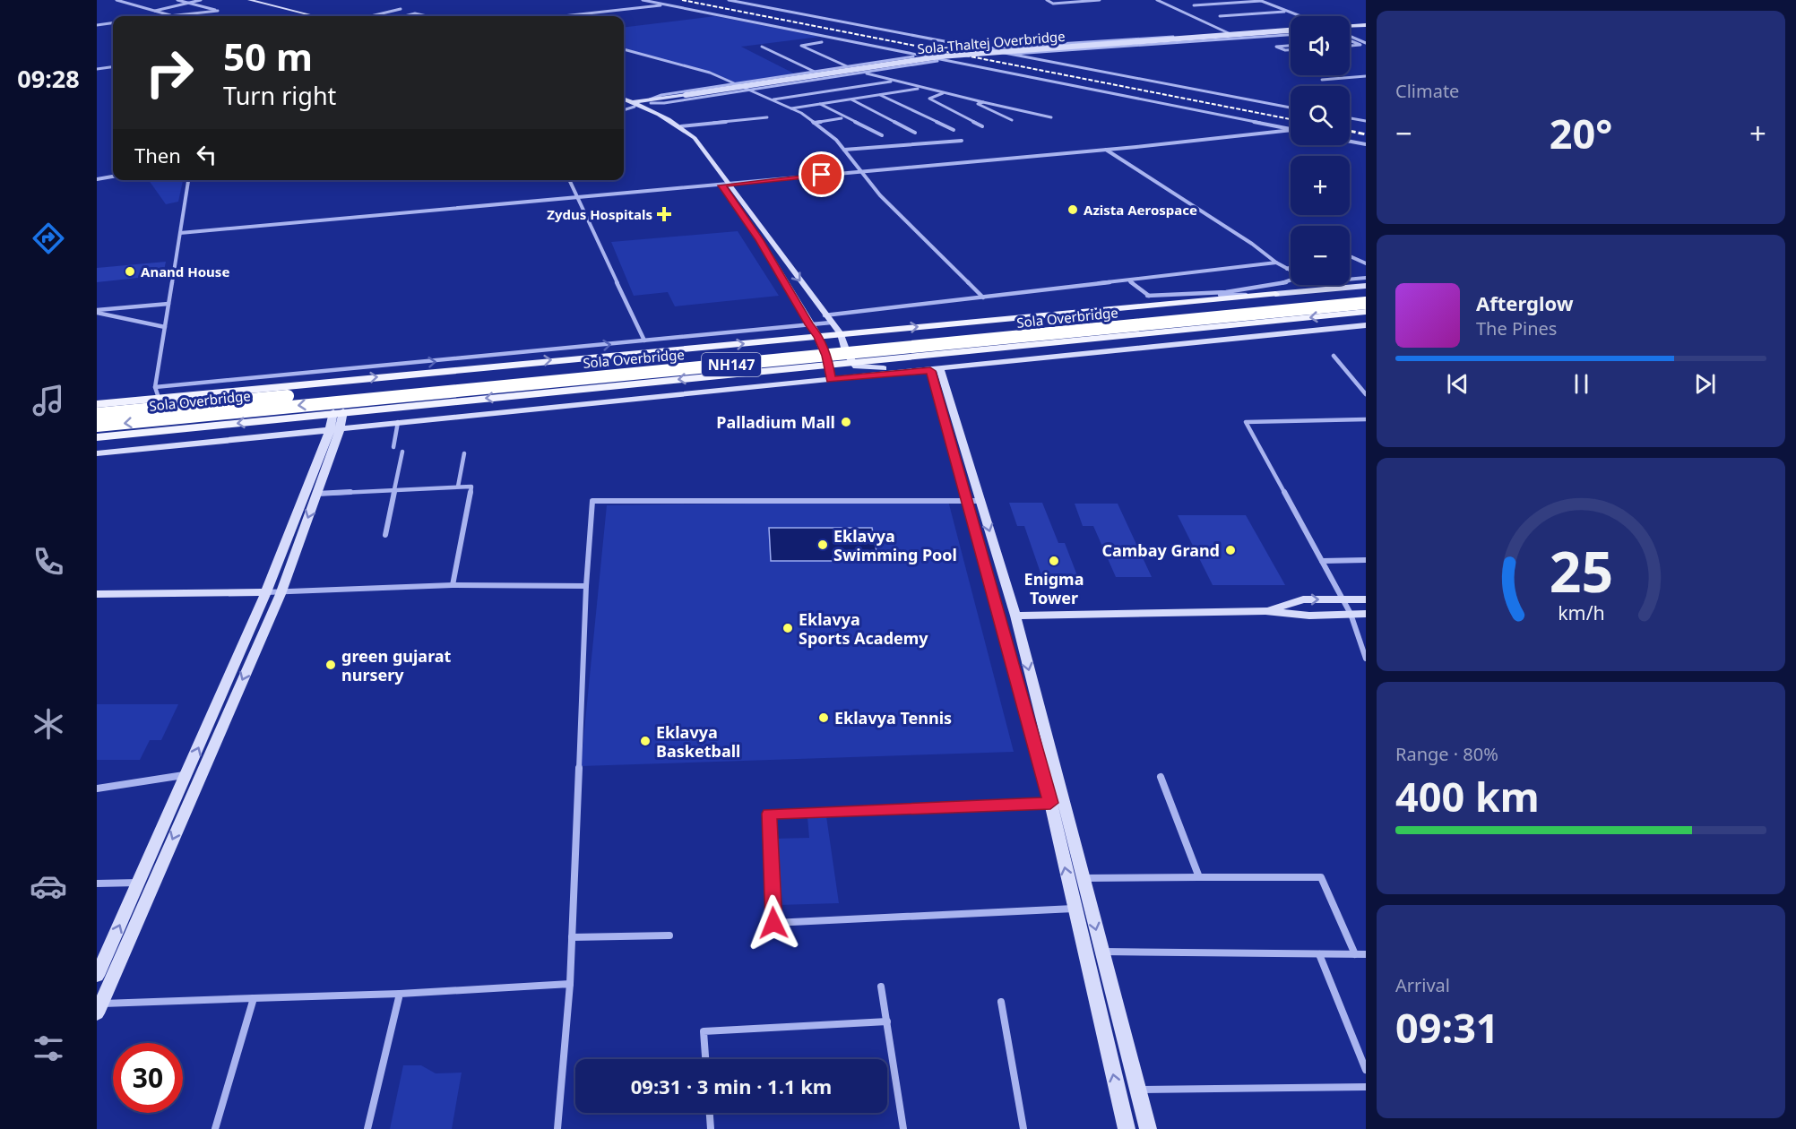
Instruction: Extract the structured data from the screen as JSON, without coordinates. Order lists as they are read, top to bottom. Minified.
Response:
{"streets":{"highway":["Sola Overbridge","NH147"],"street":["Sola-Thaltej Overbridge"]},"places":{"other":["Azista Aerospace","Anand House","Palladium Mall","Eklavya Swimming Pool","Cambay Grand","Enigma Tower","Eklavya Sports Academy","green gujarat nursery","Eklavya Tennis","Eklavya Basketball"],"health":["Zydus Hospitals"]},"page":{"tabs":"09:28","tile":["Climate",["Range · 80%","400 km"],["Arrival","09:31"]],"map_buttons":["+","−"],"turn":["50 m","Turn right"],"heat":["−","20°","+"],"then":"Then","song":["Afterglow","The Pines"],"limit":"30","trip":"09:31 · 3 min · 1.1 km","gauge":["25","km/h"]}}
